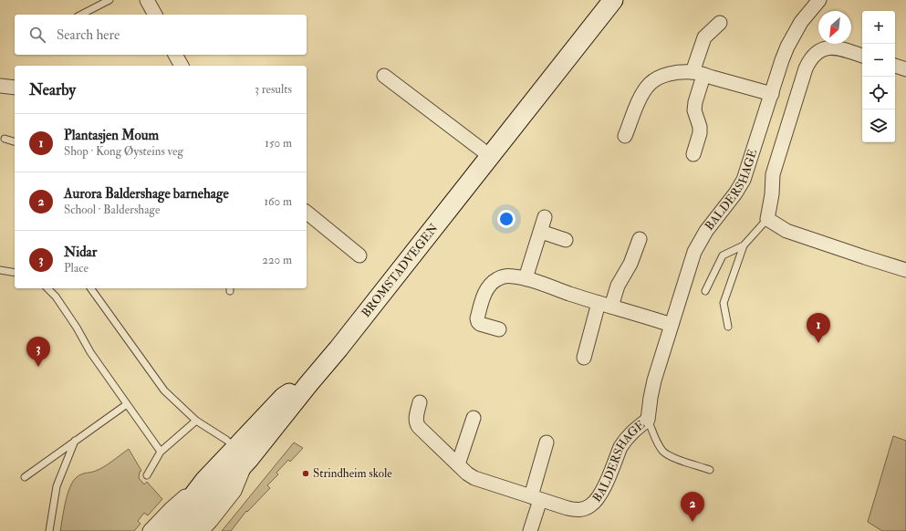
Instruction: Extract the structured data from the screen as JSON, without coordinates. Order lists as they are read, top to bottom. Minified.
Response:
{"streets":{"main road":["BROMSTADVEGEN"],"street":["BALDERSHAGE"]},"places":["Strindheim skole"],"north":"bottom left","page":{"map_buttons":["+","−"],"search":"Search here","heading":["Nearby","3 results"],"list":[{"mark":"1","name":"Plantasjen Moum","note":"Shop · Kong Øysteins veg","value":"150 m"},{"mark":"2","name":"Aurora Baldershage barnehage","note":"School · Baldershage","value":"160 m"},{"mark":"3","name":"Nidar","note":"Place","value":"220 m"}],"pins":["1","3","2"]}}
